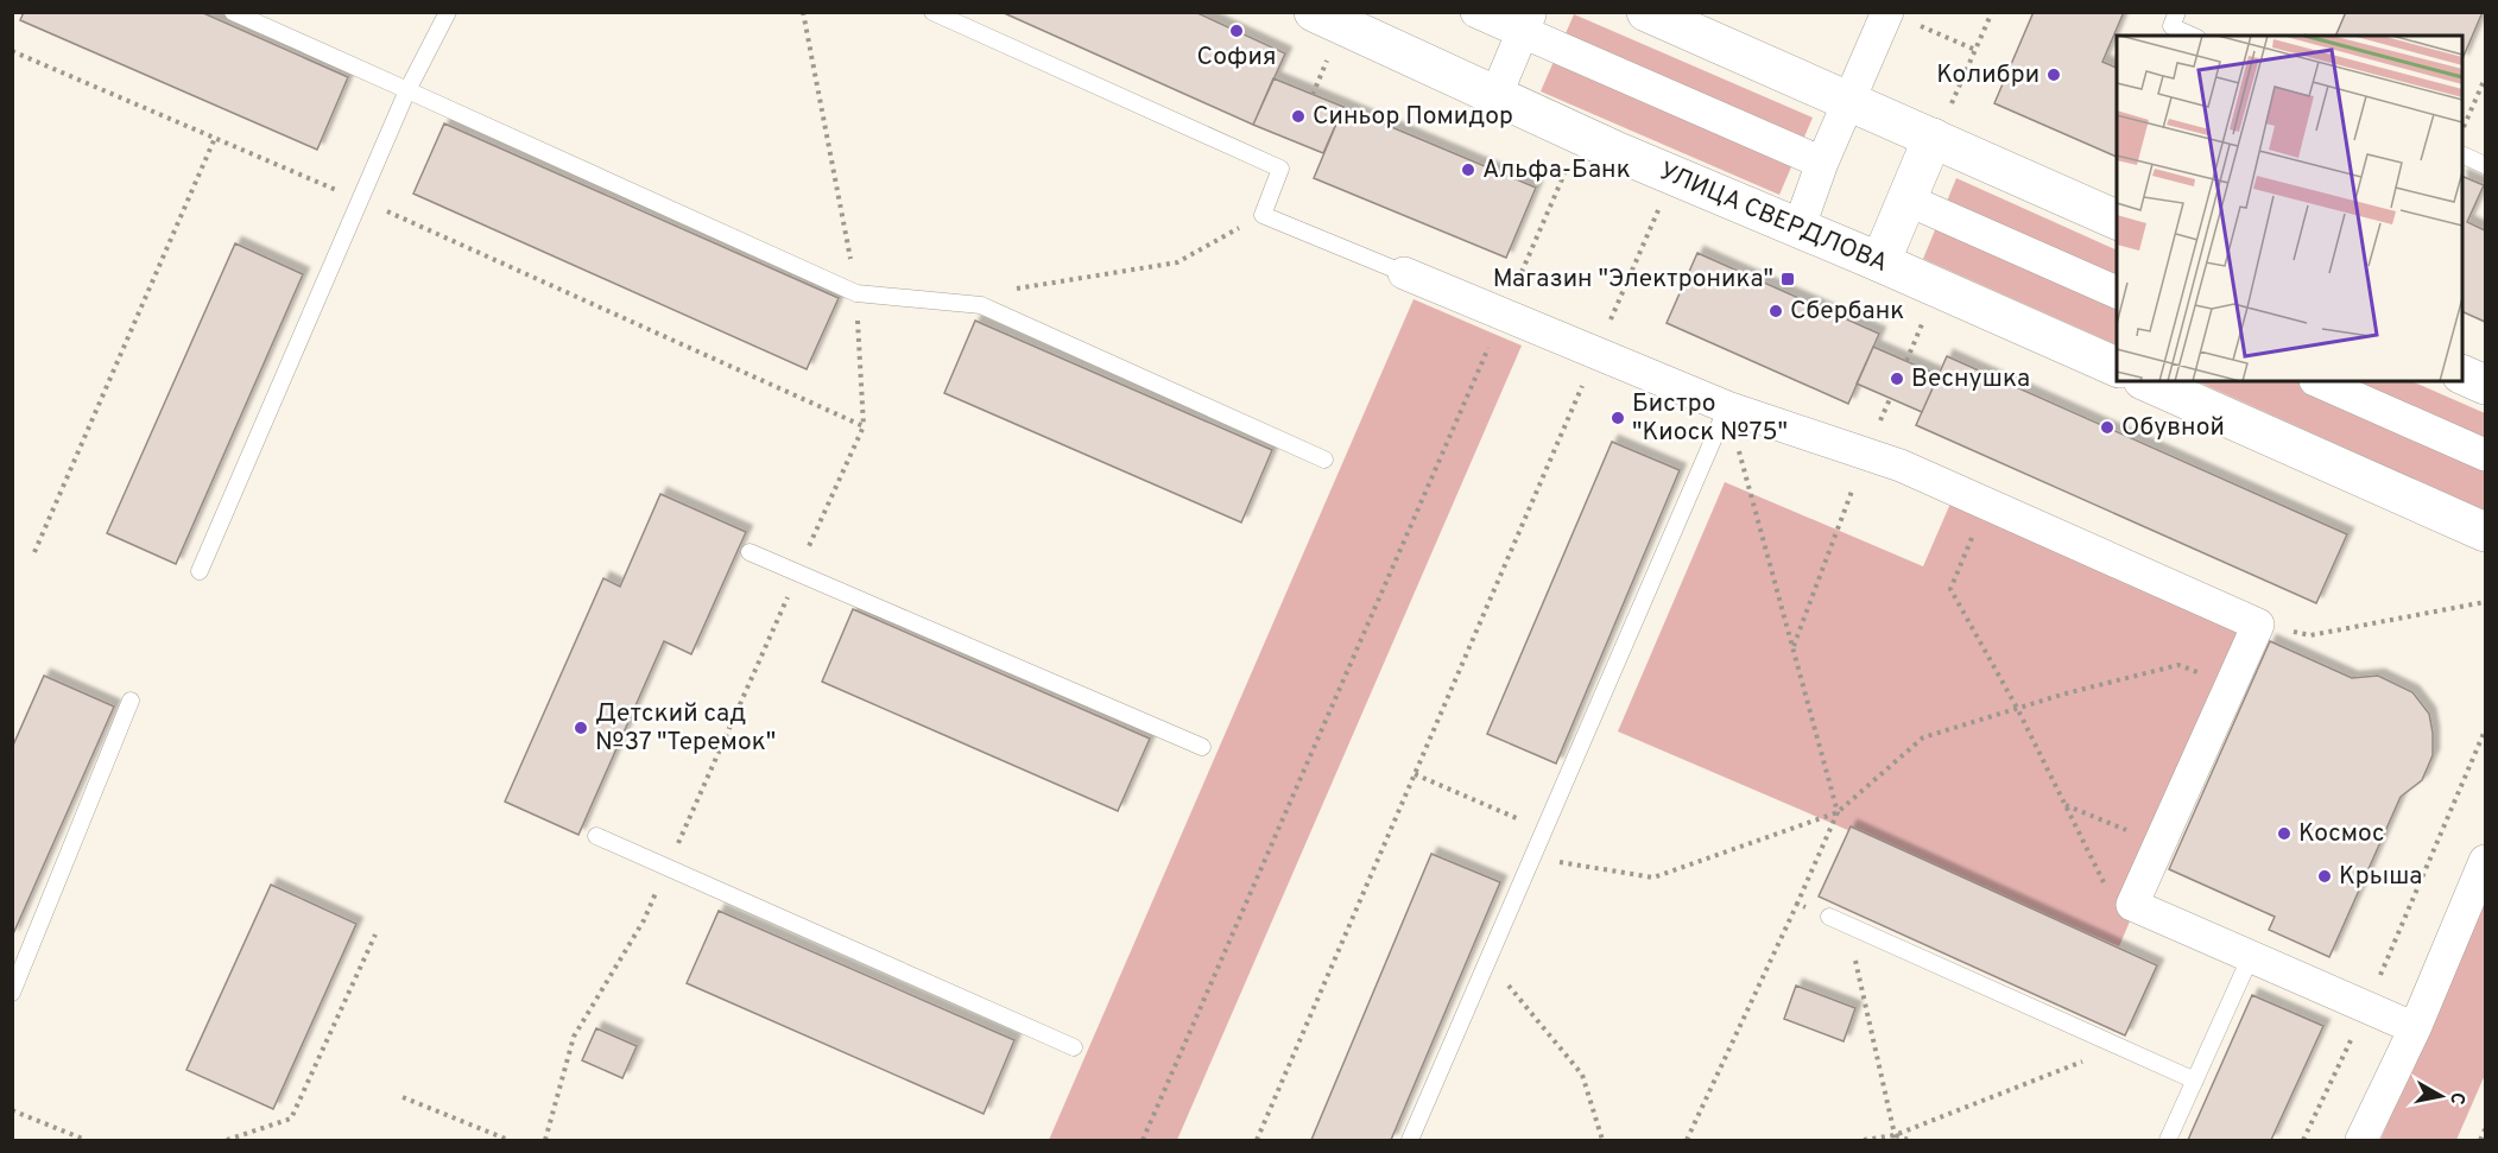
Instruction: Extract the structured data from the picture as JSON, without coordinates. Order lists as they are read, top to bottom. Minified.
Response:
{"streets":{"street":["УЛИЦА СВЕРДЛОВА"]},"places":{"other":["София","Колибри","Синьор Помидор","Альфа-Банк","Сбербанк","Веснушка","Бистро \"Киоск №75\"","Обувной","Детский сад №37 \"Теремок\"","Космос","Крыша"],"transit":["Магазин \"Электроника\""]},"north":"right"}
